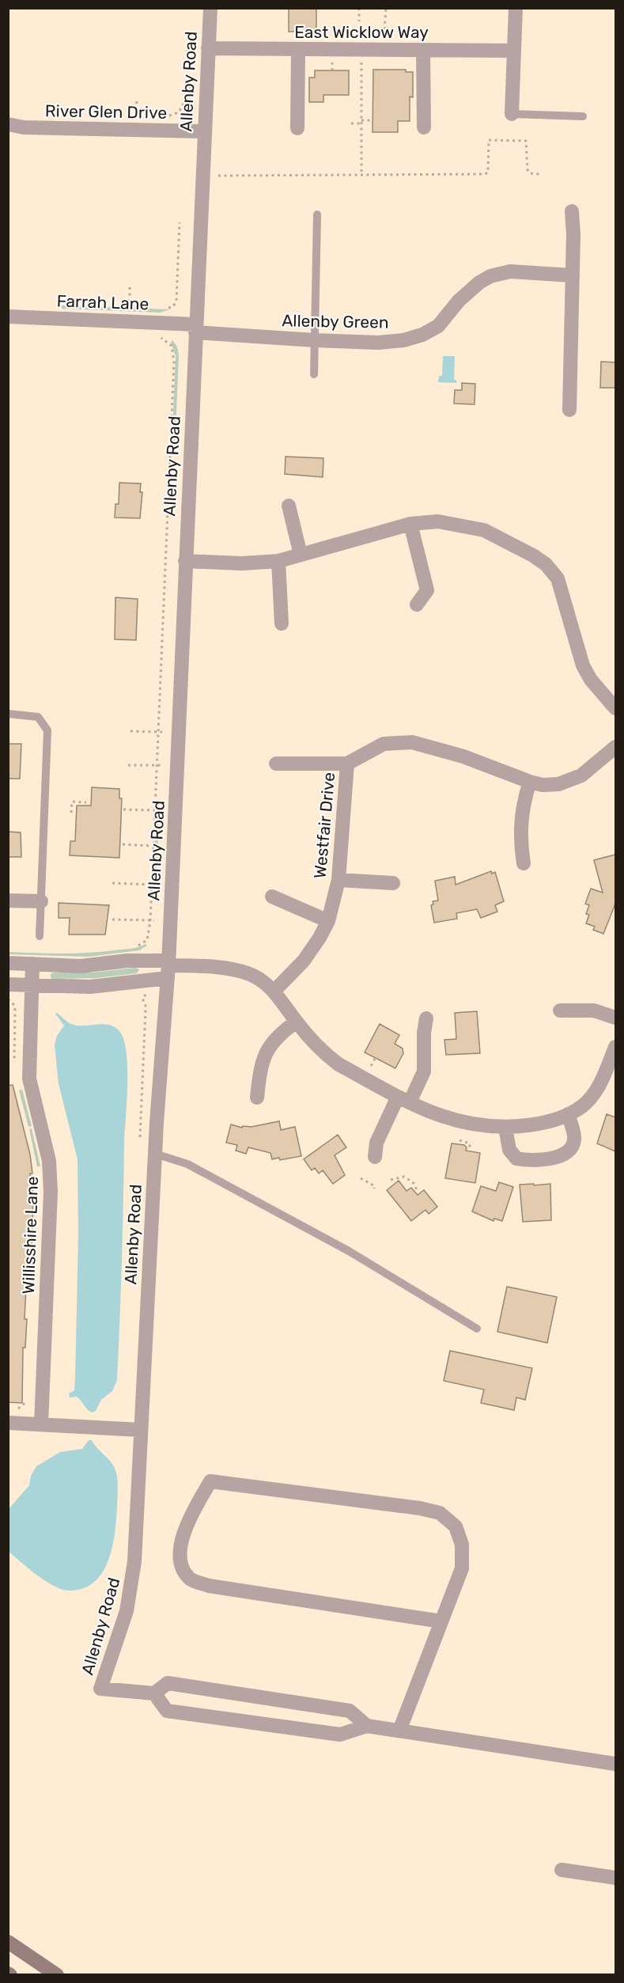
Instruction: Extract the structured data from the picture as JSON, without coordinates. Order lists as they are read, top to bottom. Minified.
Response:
{"streets":{"street":["East Wicklow Way","Allenby Road","River Glen Drive","Farrah Lane","Allenby Green","Westfair Drive","Willisshire Lane"]},"crossings":[["East Wicklow Way","Allenby Road"],["Allenby Road","River Glen Drive"],["Allenby Road","Farrah Lane"],["Allenby Road","Allenby Green"],["Farrah Lane","Allenby Green"]]}
